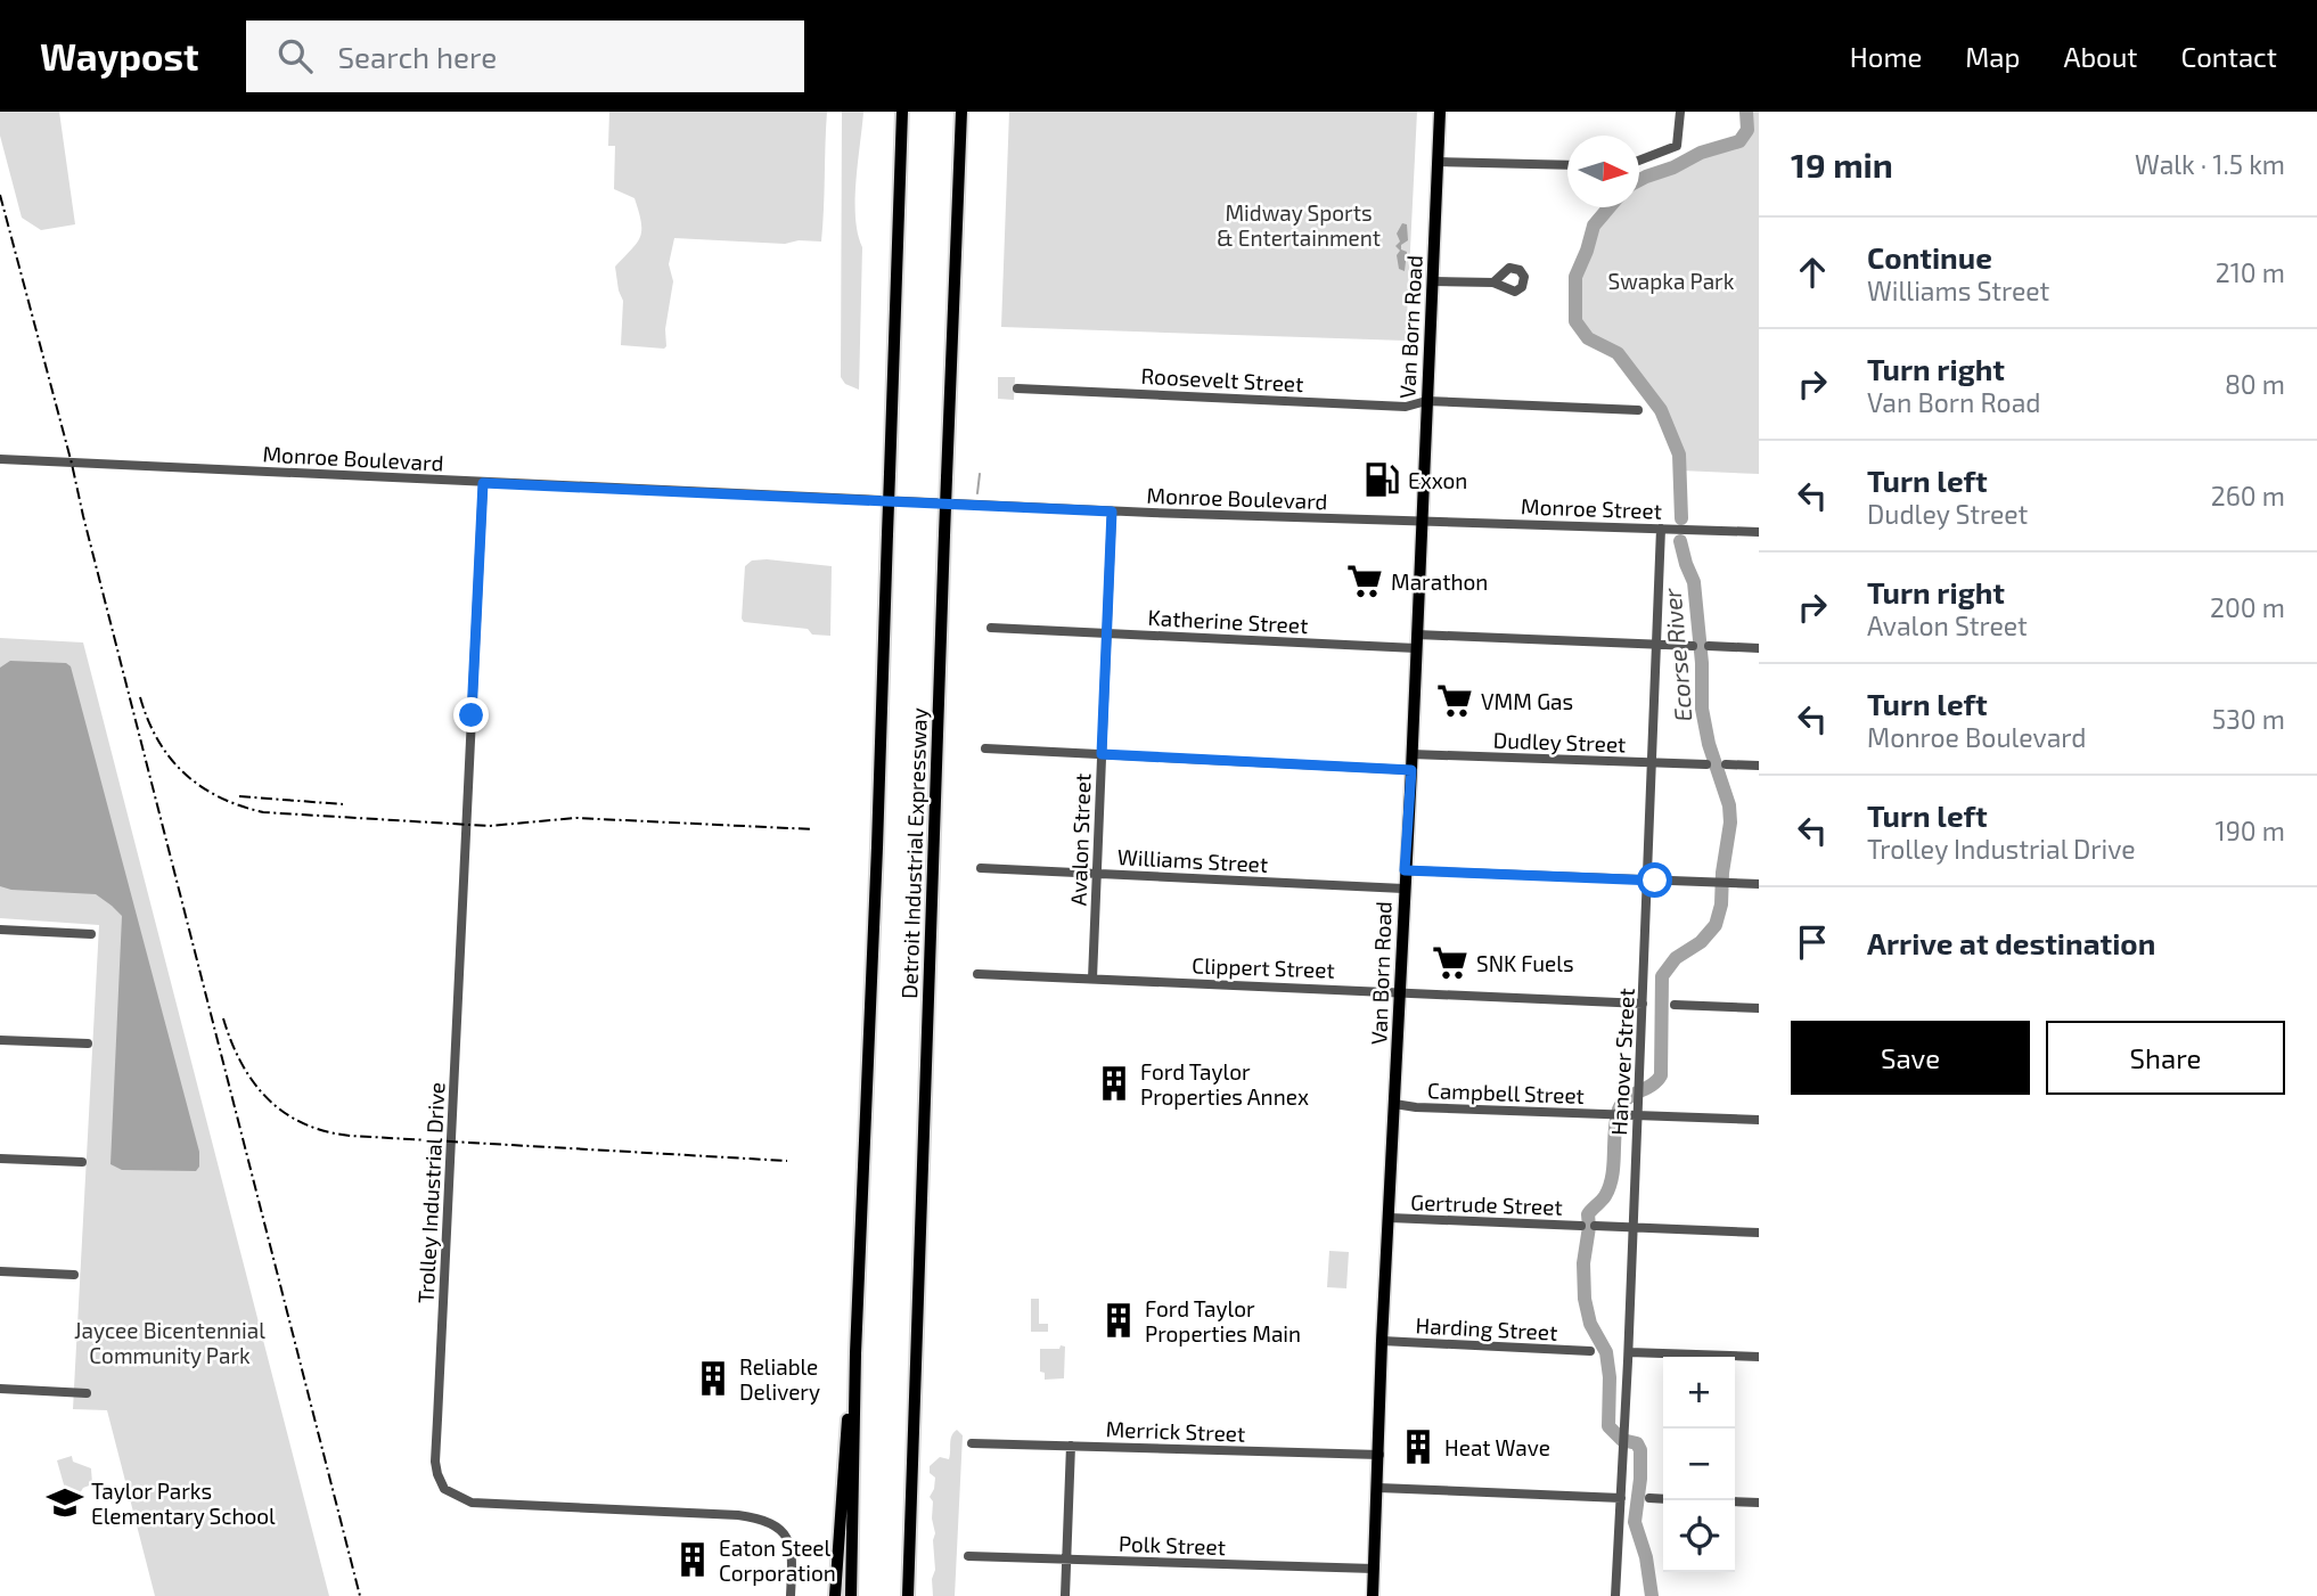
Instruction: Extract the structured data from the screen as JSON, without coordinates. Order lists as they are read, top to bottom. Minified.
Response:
{"streets":{"highway":["Detroit Industrial Expressway"],"main road":["Van Born Road"],"street":["Roosevelt Street","Monroe Boulevard","Monroe Street","Katherine Street","Dudley Street","Avalon Street","Williams Street","Clippert Street","Hanover Street","Campbell Street","Trolley Industrial Drive","Gertrude Street","Harding Street","Merrick Street","Polk Street"]},"crossings":[["Van Born Road","Roosevelt Street"],["Van Born Road","Monroe Boulevard"],["Van Born Road","Monroe Street"],["Van Born Road","Katherine Street"],["Van Born Road","Dudley Street"],["Van Born Road","Williams Street"],["Van Born Road","Clippert Street"],["Van Born Road","Campbell Street"],["Van Born Road","Gertrude Street"],["Van Born Road","Harding Street"],["Van Born Road","Merrick Street"],["Van Born Road","Polk Street"],["Monroe Boulevard","Monroe Street"],["Monroe Boulevard","Avalon Street"],["Monroe Boulevard","Trolley Industrial Drive"],["Monroe Street","Hanover Street"],["Katherine Street","Avalon Street"],["Katherine Street","Hanover Street"],["Dudley Street","Hanover Street"],["Avalon Street","Williams Street"],["Avalon Street","Clippert Street"],["Clippert Street","Hanover Street"],["Hanover Street","Campbell Street"]],"water":["Ecorse River"],"parks":["Midway Sports & Entertainment","Swapka Park","Jaycee Bicentennial Community Park"],"places":{"fuel station":["Exxon"],"supermarket":["Marathon","VMM Gas","SNK Fuels"],"building":["Ford Taylor Properties Annex","Ford Taylor Properties Main","Reliable Delivery","Heat Wave","Eaton Steel Corporation"],"school or university":["Taylor Parks Elementary School"]},"north":"right","page":{"header":"Waypost","search":"Search here","nav":["Home","Map","About","Contact"],"heading":["19 min","Walk · 1.5 km"],"list":[["Continue","Williams Street","210 m"],["Turn right","Van Born Road","80 m"],["Turn left","Dudley Street","260 m"],["Turn right","Avalon Street","200 m"],["Turn left","Monroe Boulevard","530 m"],["Turn left","Trolley Industrial Drive","190 m"],"Arrive at destination"],"buttons":["Save","Share"],"map_buttons":["+","−"]}}
